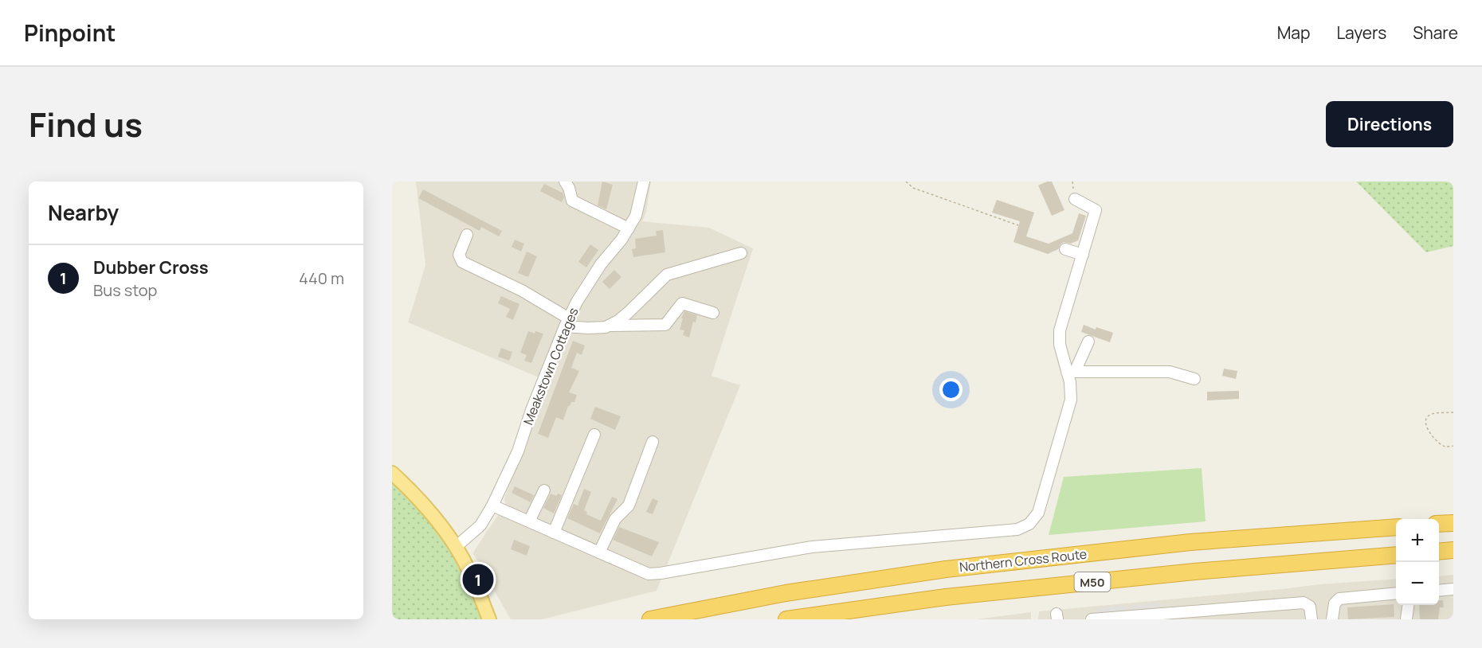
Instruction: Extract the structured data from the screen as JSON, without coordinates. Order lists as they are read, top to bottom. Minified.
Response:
{"streets":{"highway":["Northern Cross Route","M50"],"street":["Meakstown Cottages"]},"page":{"header":"Pinpoint","nav":["Map","Layers","Share"],"title":"Find us","buttons":"Directions","heading":"Nearby","list":[{"mark":"1","name":"Dubber Cross","note":"Bus stop","value":"440 m"}],"map_buttons":["+","−"],"pins":"1"}}
